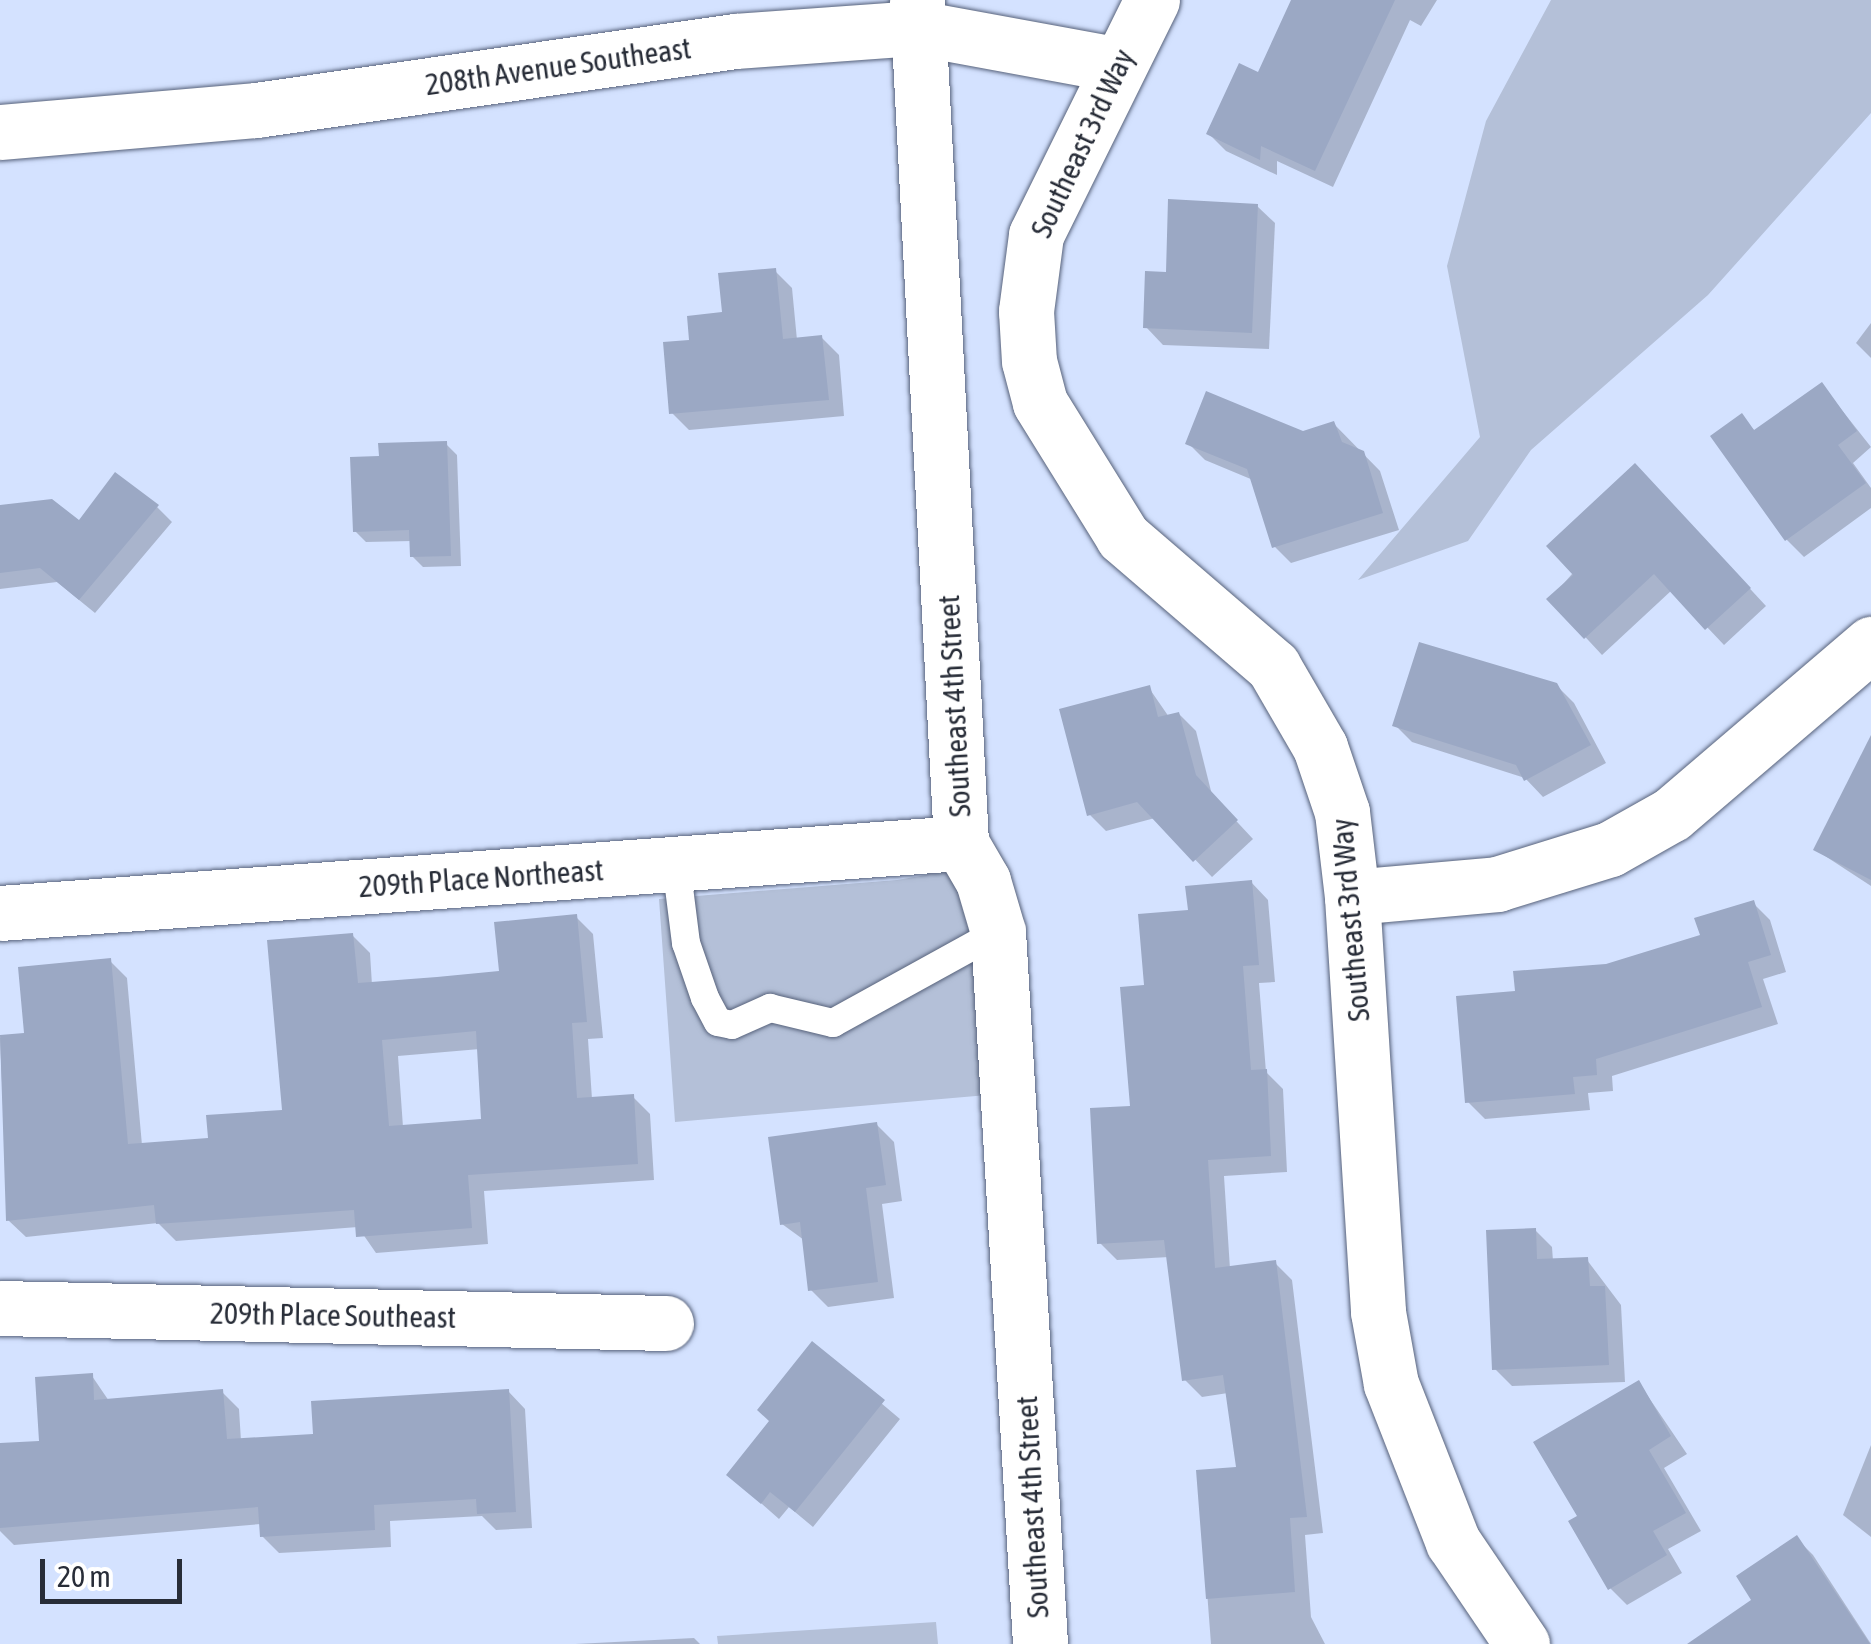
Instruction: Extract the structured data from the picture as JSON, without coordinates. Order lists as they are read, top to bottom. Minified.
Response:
{"streets":{"street":["208th Avenue Southeast","Southeast 3rd Way","Southeast 4th Street","209th Place Northeast","209th Place Southeast"]},"crossings":[["208th Avenue Southeast","Southeast 3rd Way"],["208th Avenue Southeast","Southeast 4th Street"],["Southeast 4th Street","209th Place Northeast"]],"scale_bar":"20 m"}
